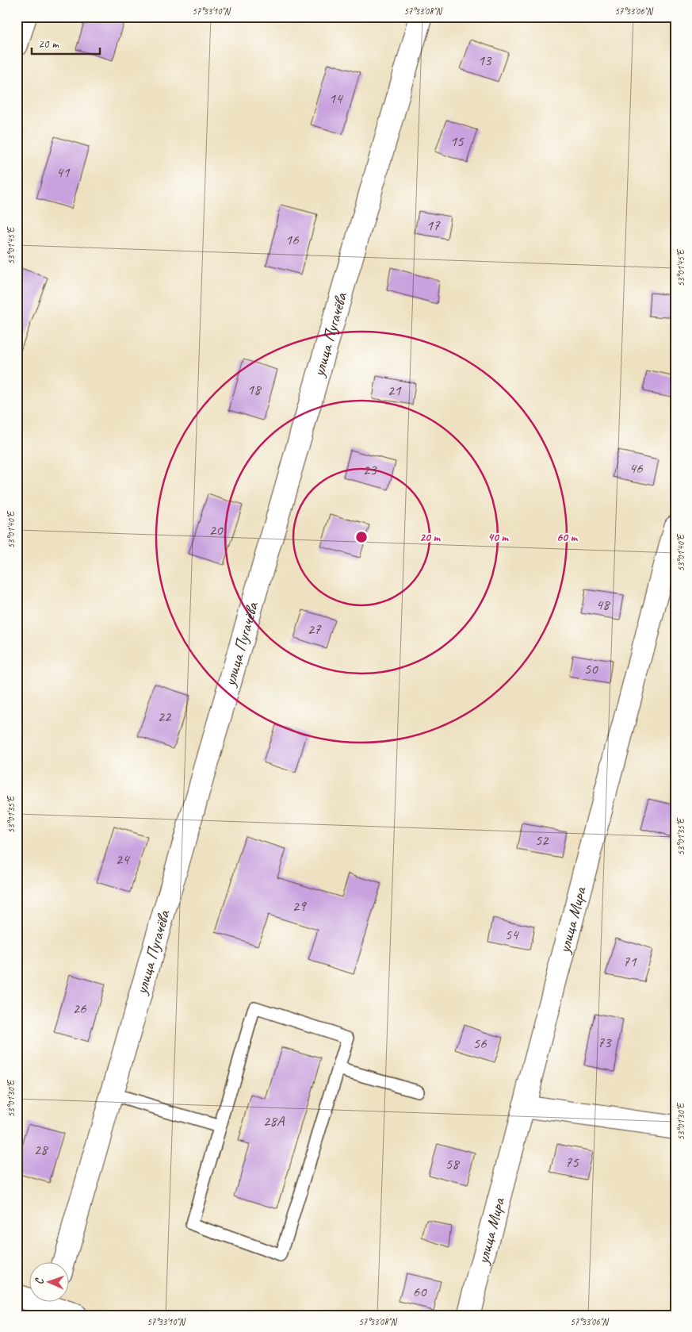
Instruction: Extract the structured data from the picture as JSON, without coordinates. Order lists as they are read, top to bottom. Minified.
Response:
{"streets":{"street":["улица Пугачёва","улица Мира"]},"house_numbers":["13","14","15","41","17","16","18","21","46","23","20","48","27","50","22","52","24","29","54","71","26","73","56","28А","28","75","58","60"],"scale_bar":"20 m","north":"left","coordinates":["57°33'10\"N","57°33'08\"N","57°33'06\"N","53°01'45\"E","53°01'40\"E","53°01'35\"E","53°01'30\"E"],"rings":["20 m","40 m","60 m"]}
